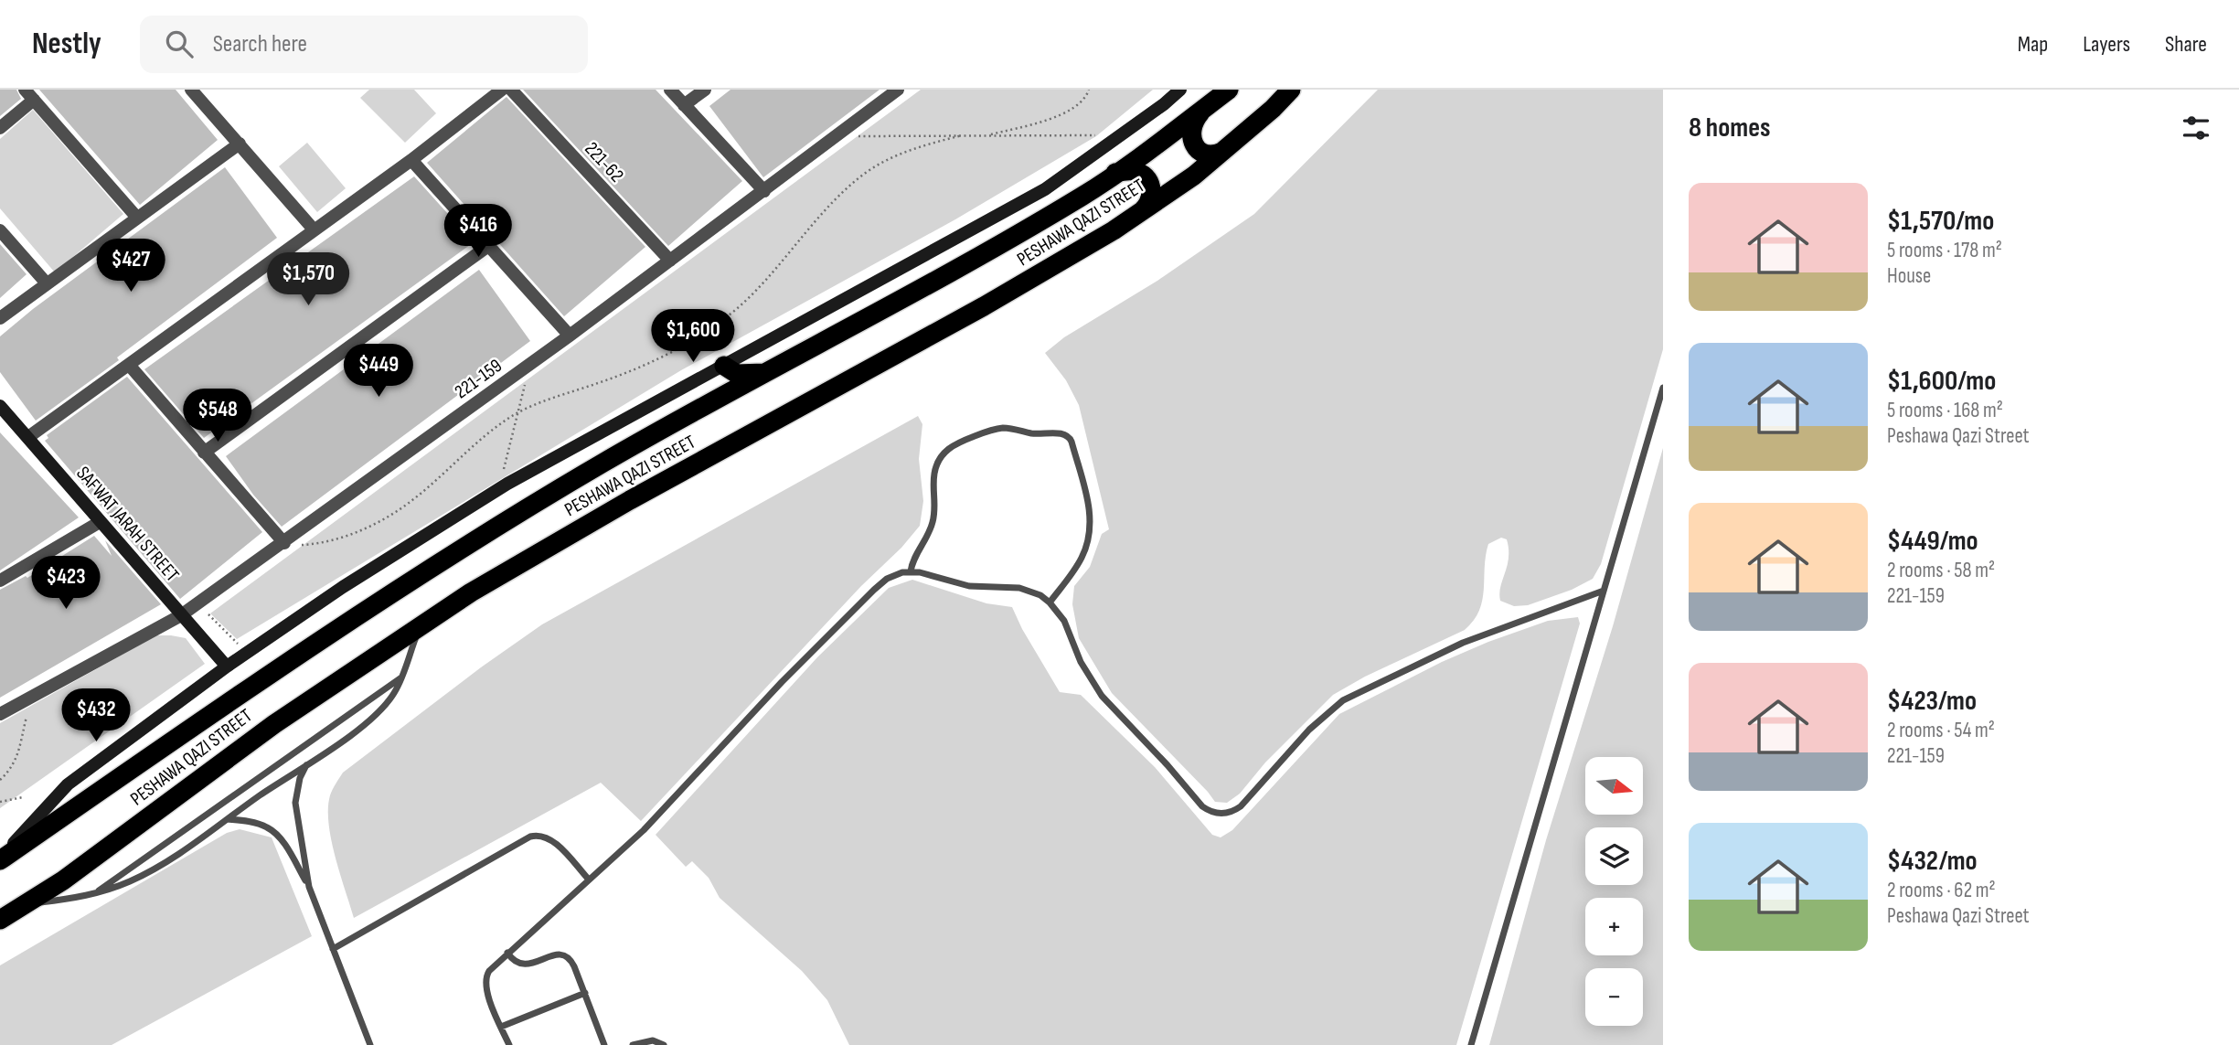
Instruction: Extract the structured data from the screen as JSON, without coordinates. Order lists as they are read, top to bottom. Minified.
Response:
{"streets":{"highway":["PESHAWA QAZI STREET"],"main road":["SAFWAT JARAH STREET"],"street":["221-62","221-159"]},"crossings":[["221-62","221-159"],["221-159","SAFWAT JARAH STREET"]],"north":"right","page":{"header":"Nestly","search":"Search here","nav":["Map","Layers","Share"],"heading":"8 homes","list":[{"name":"$1,570/mo","note":"5 rooms · 178 m² · House"},{"name":"$1,600/mo","note":"5 rooms · 168 m² · Peshawa Qazi Street"},{"name":"$449/mo","note":"2 rooms · 58 m² · 221-159"},{"name":"$423/mo","note":"2 rooms · 54 m² · 221-159"},{"name":"$432/mo","note":"2 rooms · 62 m² · Peshawa Qazi Street"}],"price":["$416","$427","$1,570","$1,600","$449","$548","$423","$432"],"map_buttons":["+","−"]}}
